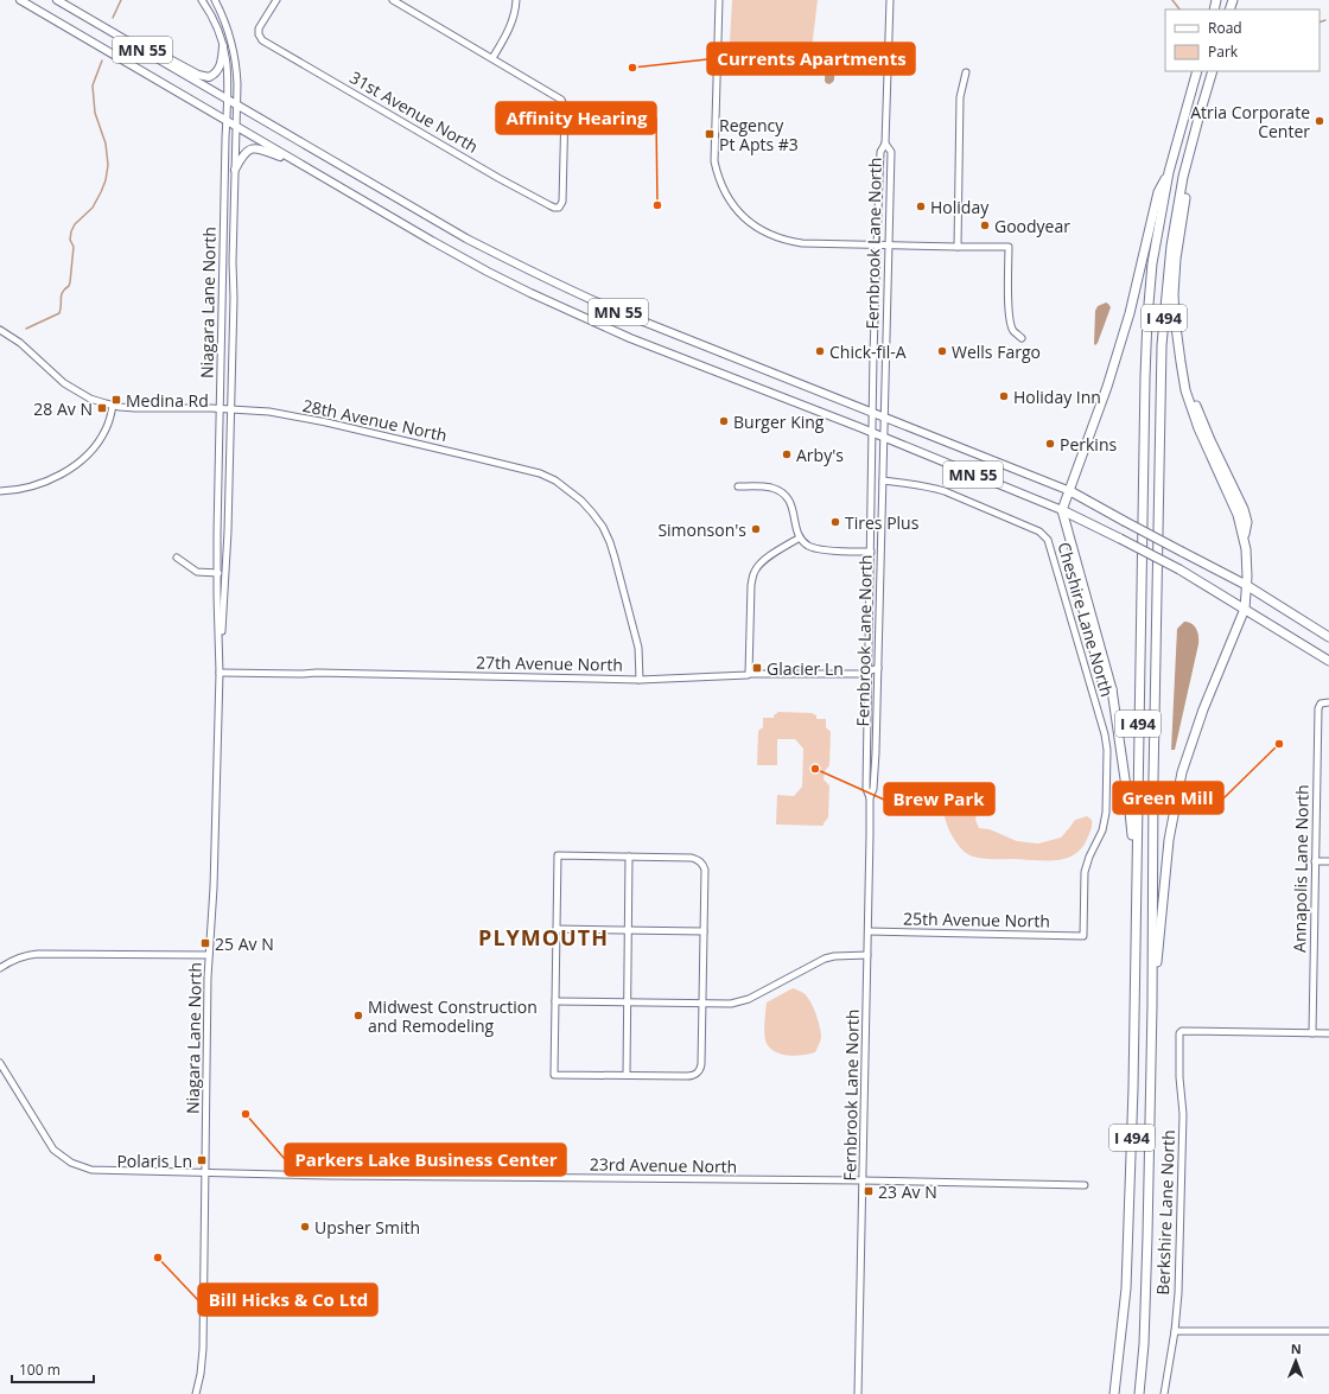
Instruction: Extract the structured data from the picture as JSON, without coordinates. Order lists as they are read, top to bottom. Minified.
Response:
{"streets":{"highway":["MN 55","I 494"],"street":["31st Avenue North","Fernbrook Lane North","Niagara Lane North","28th Avenue North","Cheshire Lane North","27th Avenue North","Annapolis Lane North","25th Avenue North","23rd Avenue North","Berkshire Lane North"]},"crossings":[["MN 55","Fernbrook Lane North"],["MN 55","Niagara Lane North"],["Fernbrook Lane North","Cheshire Lane North"],["Fernbrook Lane North","27th Avenue North"],["Fernbrook Lane North","25th Avenue North"],["Fernbrook Lane North","23rd Avenue North"],["Niagara Lane North","28th Avenue North"],["Niagara Lane North","27th Avenue North"],["Niagara Lane North","23rd Avenue North"],["28th Avenue North","27th Avenue North"],["Cheshire Lane North","25th Avenue North"],["Annapolis Lane North","Berkshire Lane North"]],"districts":["PLYMOUTH"],"places":{"other":["Currents Apartments","Atria Corporate Center","Affinity Hearing","Holiday","Goodyear","Chick-fil-A","Wells Fargo","Holiday Inn","Burger King","Perkins","Arby's","Tires Plus","Simonson's","Green Mill","Brew Park","Midwest Construction and Remodeling","Parkers Lake Business Center","Upsher Smith","Bill Hicks & Co Ltd"],"transit":["Regency Pt Apts #3","Medina Rd","28 Av N","Glacier Ln","25 Av N","Polaris Ln","23 Av N"]},"legend":["Road","Park"],"scale_bar":"100 m","north":"top"}
